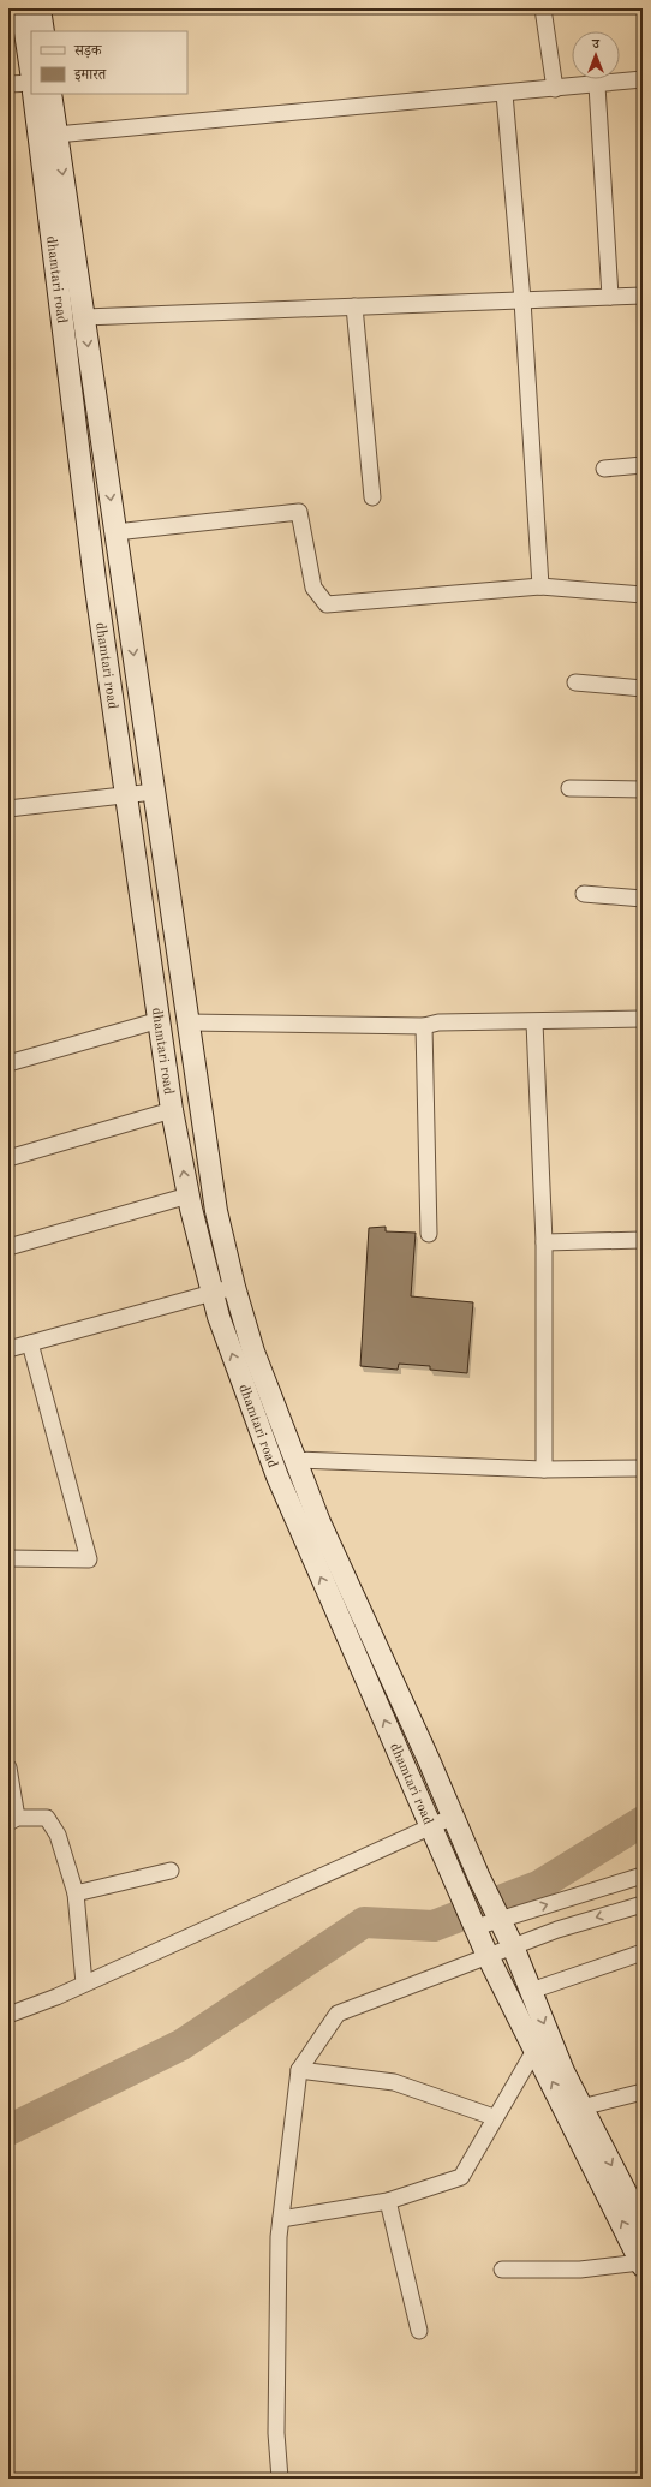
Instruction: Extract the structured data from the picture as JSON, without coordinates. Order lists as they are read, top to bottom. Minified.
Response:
{"streets":{"main road":["dhamtari road"]},"legend":["सड़क","इमारत"],"north":"top"}
